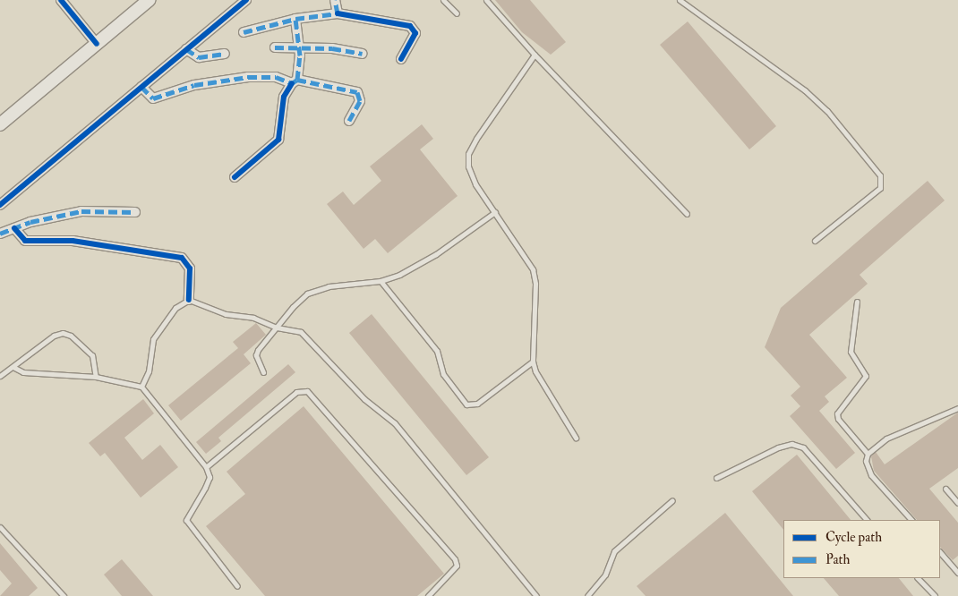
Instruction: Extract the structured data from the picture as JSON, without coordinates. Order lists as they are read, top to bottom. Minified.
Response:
{"legend":["Cycle path","Path"]}
